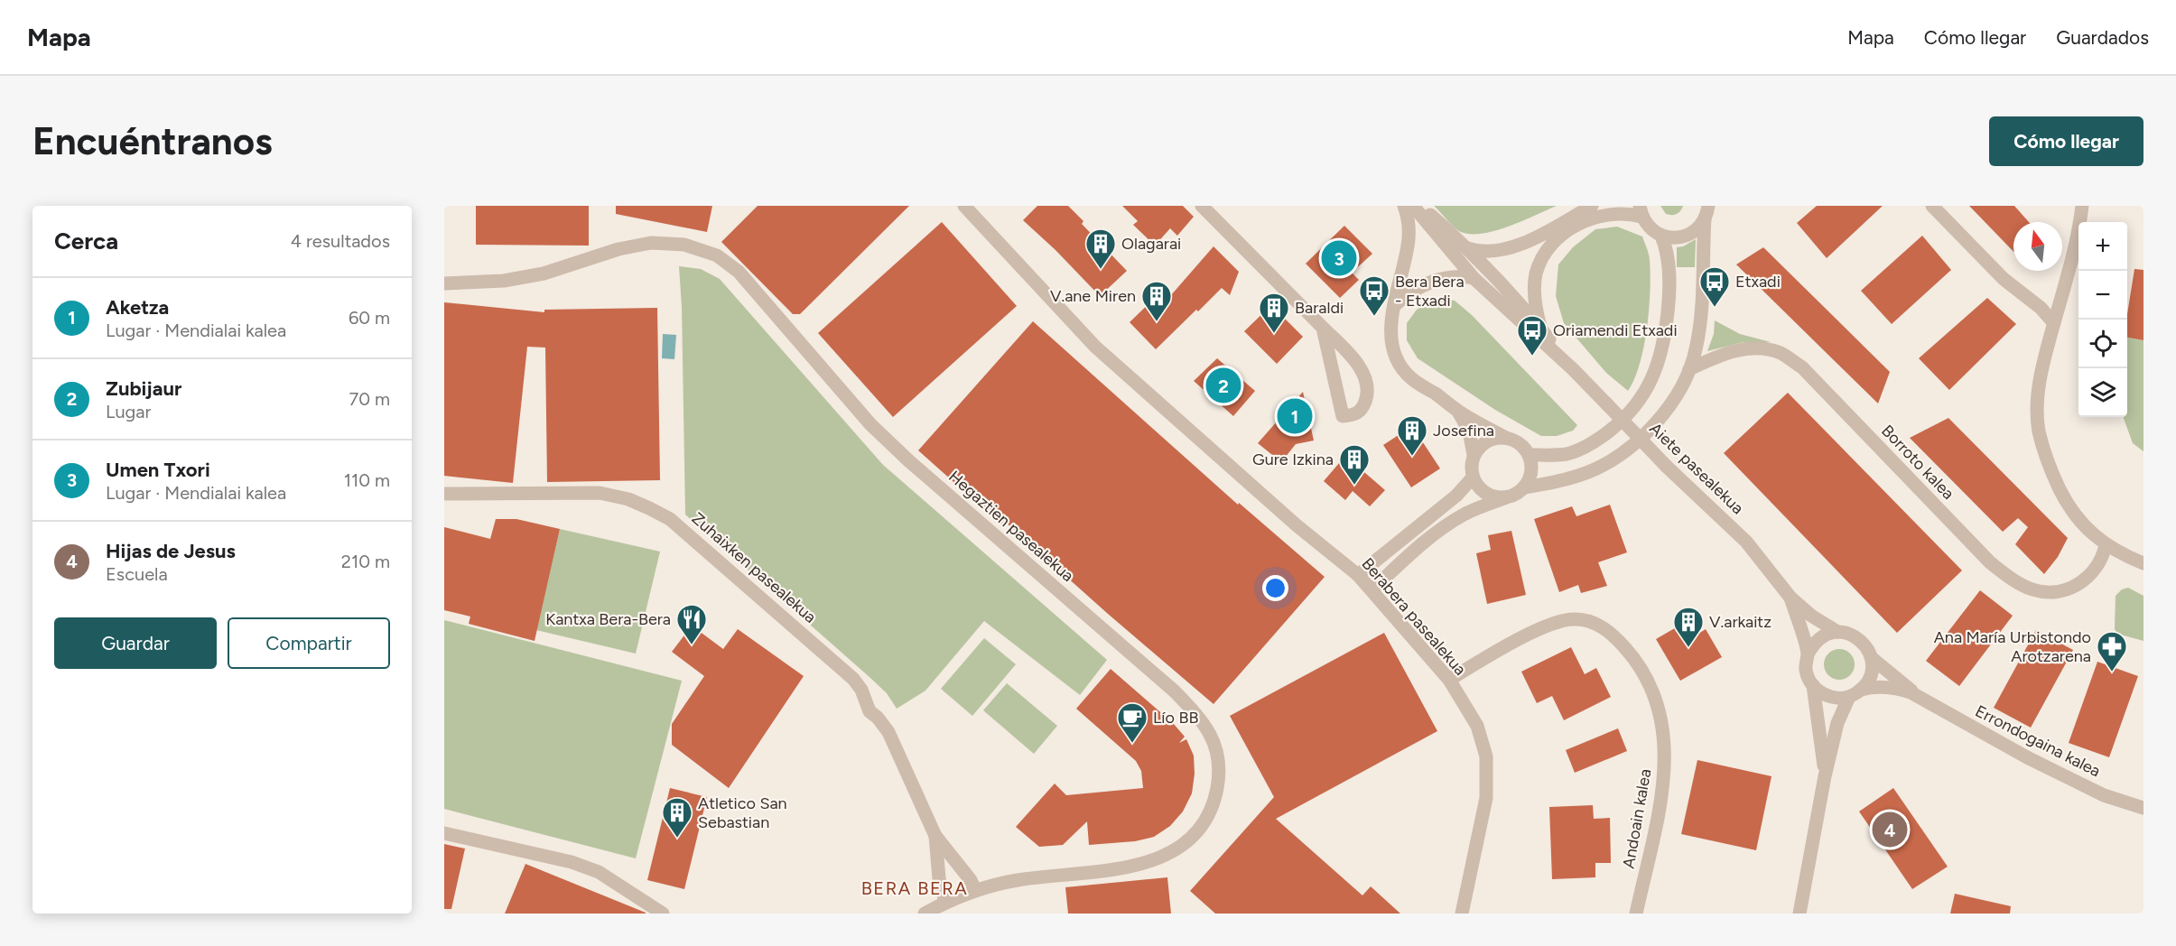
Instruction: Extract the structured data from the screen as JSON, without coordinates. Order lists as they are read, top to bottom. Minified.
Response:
{"streets":{"street":["Borroto kalea","Aiete pasealekua","Hegaztien pasealekua","Zuhaixken pasealekua","Berabera pasealekua","Errondogaina kalea","Andoain kalea"]},"crossings":[["Aiete pasealekua","Errondogaina kalea"],["Hegaztien pasealekua","Zuhaixken pasealekua"],["Berabera pasealekua","Andoain kalea"]],"districts":["BERA BERA"],"places":{"building":["Olagarai","V.ane Miren","Baraldi","Josefina","Gure Izkina","V.arkaitz","Atletico San Sebastian"],"bus stop":["Etxadi","Bera Bera - Etxadi","Oriamendi Etxadi"],"restaurant":["Kantxa Bera-Bera"],"pharmacy":["Ana María Urbistondo Arotzarena"],"cafe":["Lío BB"]},"north":"top","page":{"header":"Mapa","nav":["Mapa","Cómo llegar","Guardados"],"buttons":["Cómo llegar",["Guardar","Compartir"]],"title":"Encuéntranos","heading":["Cerca","4 resultados"],"map_buttons":["+","−"],"pins":["3","2","1","4"],"list":[{"mark":"1","name":"Aketza","note":"Lugar · Mendialai kalea","value":"60 m"},{"mark":"2","name":"Zubijaur","note":"Lugar","value":"70 m"},{"mark":"3","name":"Umen Txori","note":"Lugar · Mendialai kalea","value":"110 m"},{"mark":"4","name":"Hijas de Jesus","note":"Escuela","value":"210 m"}]}}
